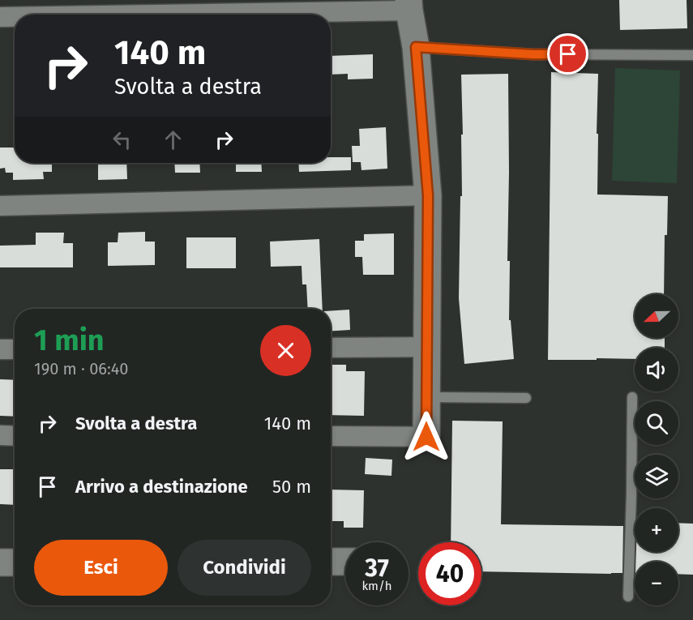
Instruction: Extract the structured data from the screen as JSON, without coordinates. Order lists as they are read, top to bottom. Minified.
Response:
{"north":"left","page":{"turn":["140 m","Svolta a destra"],"map_buttons":["+","−"],"heading":["1 min","190 m · 06:40"],"list":[{"name":"Svolta a destra","value":"140 m"},{"name":"Arrivo a destinazione","value":"50 m"}],"buttons":["Esci","Condividi"],"speed":"37 km/h","limit":"40"}}
